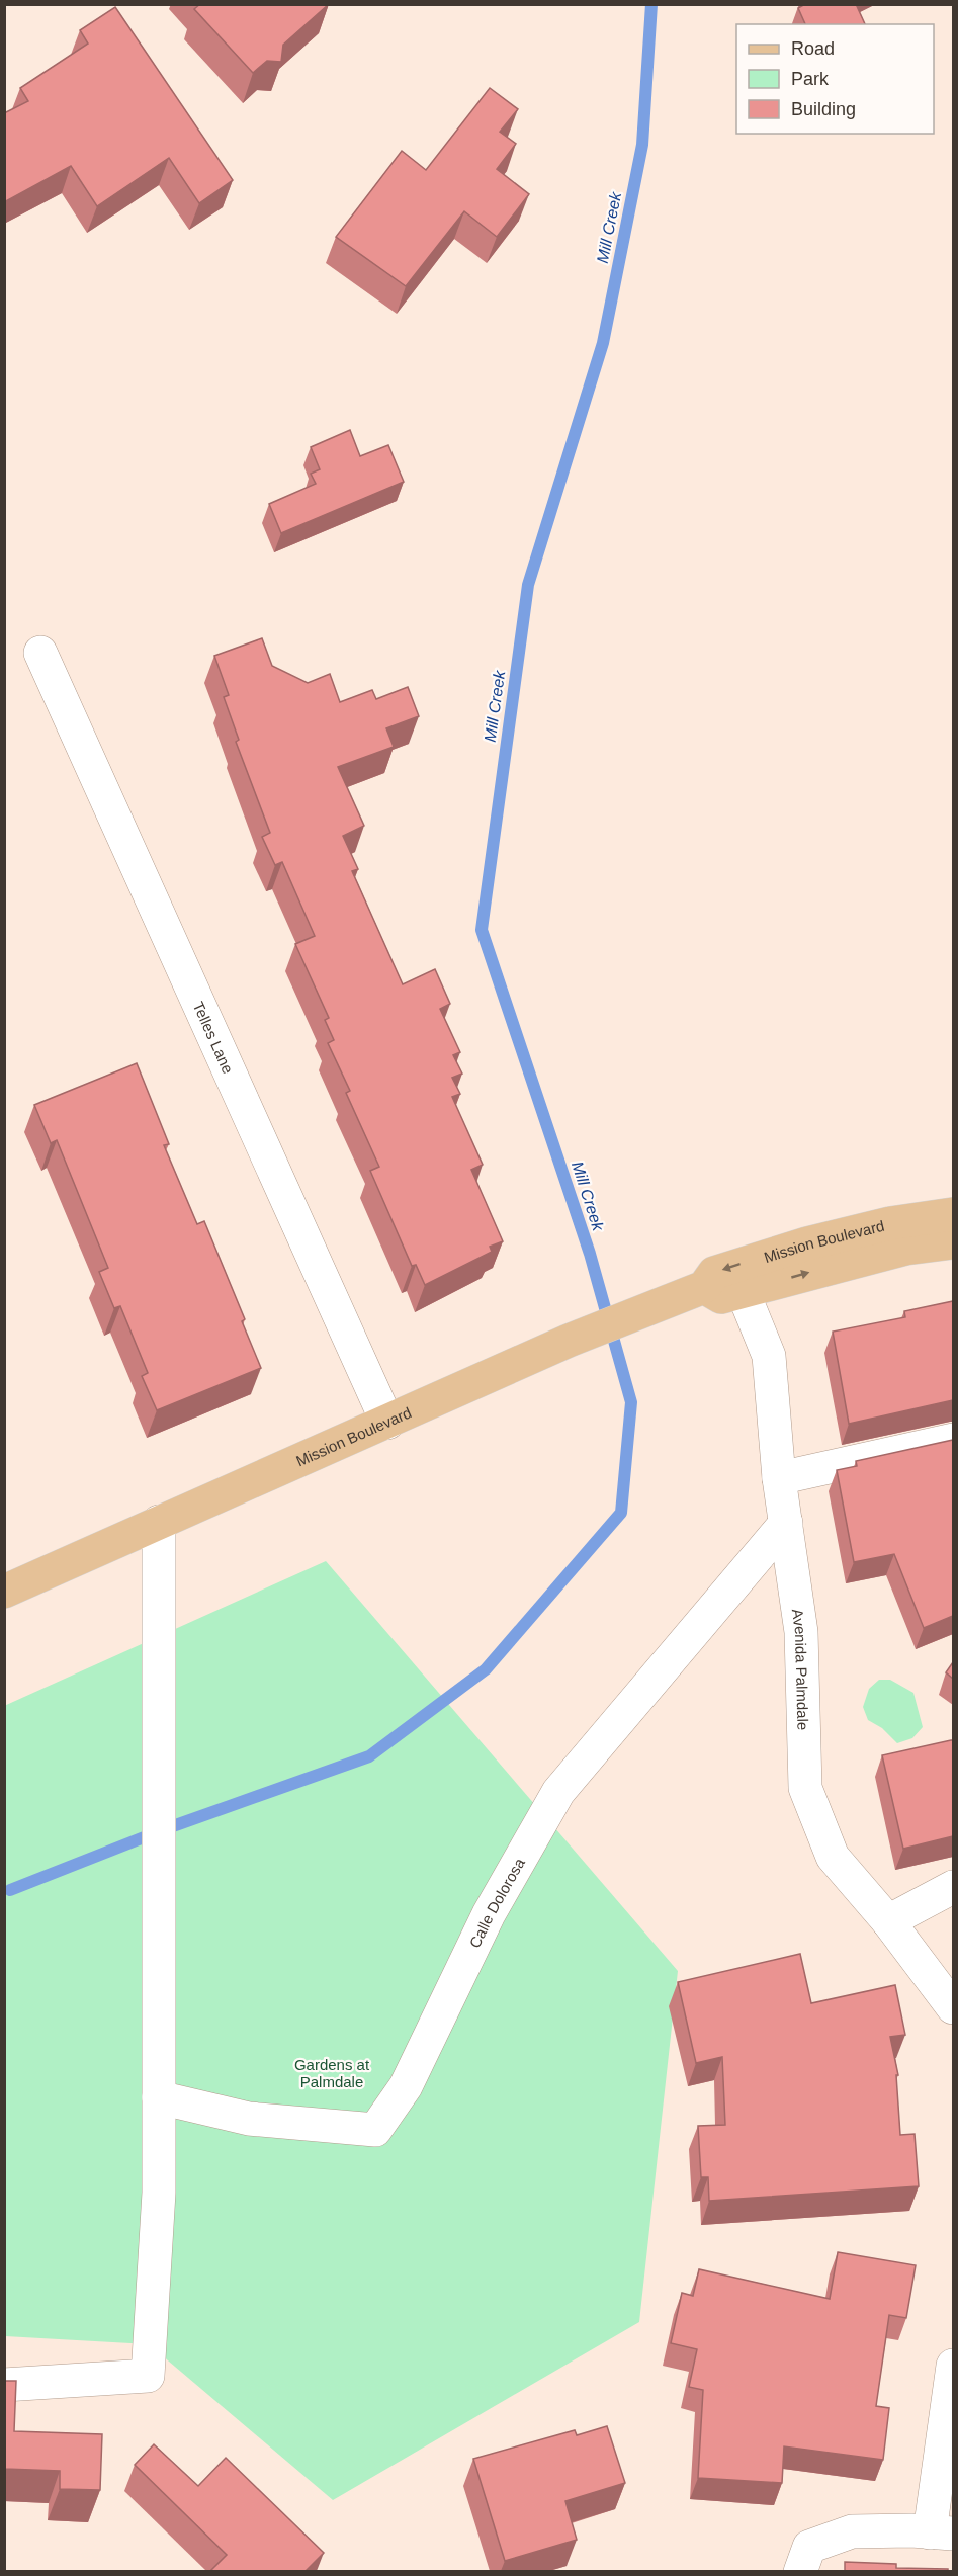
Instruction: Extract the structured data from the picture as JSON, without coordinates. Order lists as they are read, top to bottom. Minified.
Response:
{"streets":{"main road":["Mission Boulevard"],"street":["Telles Lane","Avenida Palmdale","Calle Dolorosa"]},"crossings":[["Telles Lane","Mission Boulevard"],["Mission Boulevard","Avenida Palmdale"],["Avenida Palmdale","Calle Dolorosa"]],"water":["Mill Creek"],"parks":["Gardens at Palmdale"],"legend":["Road","Park","Building"]}
